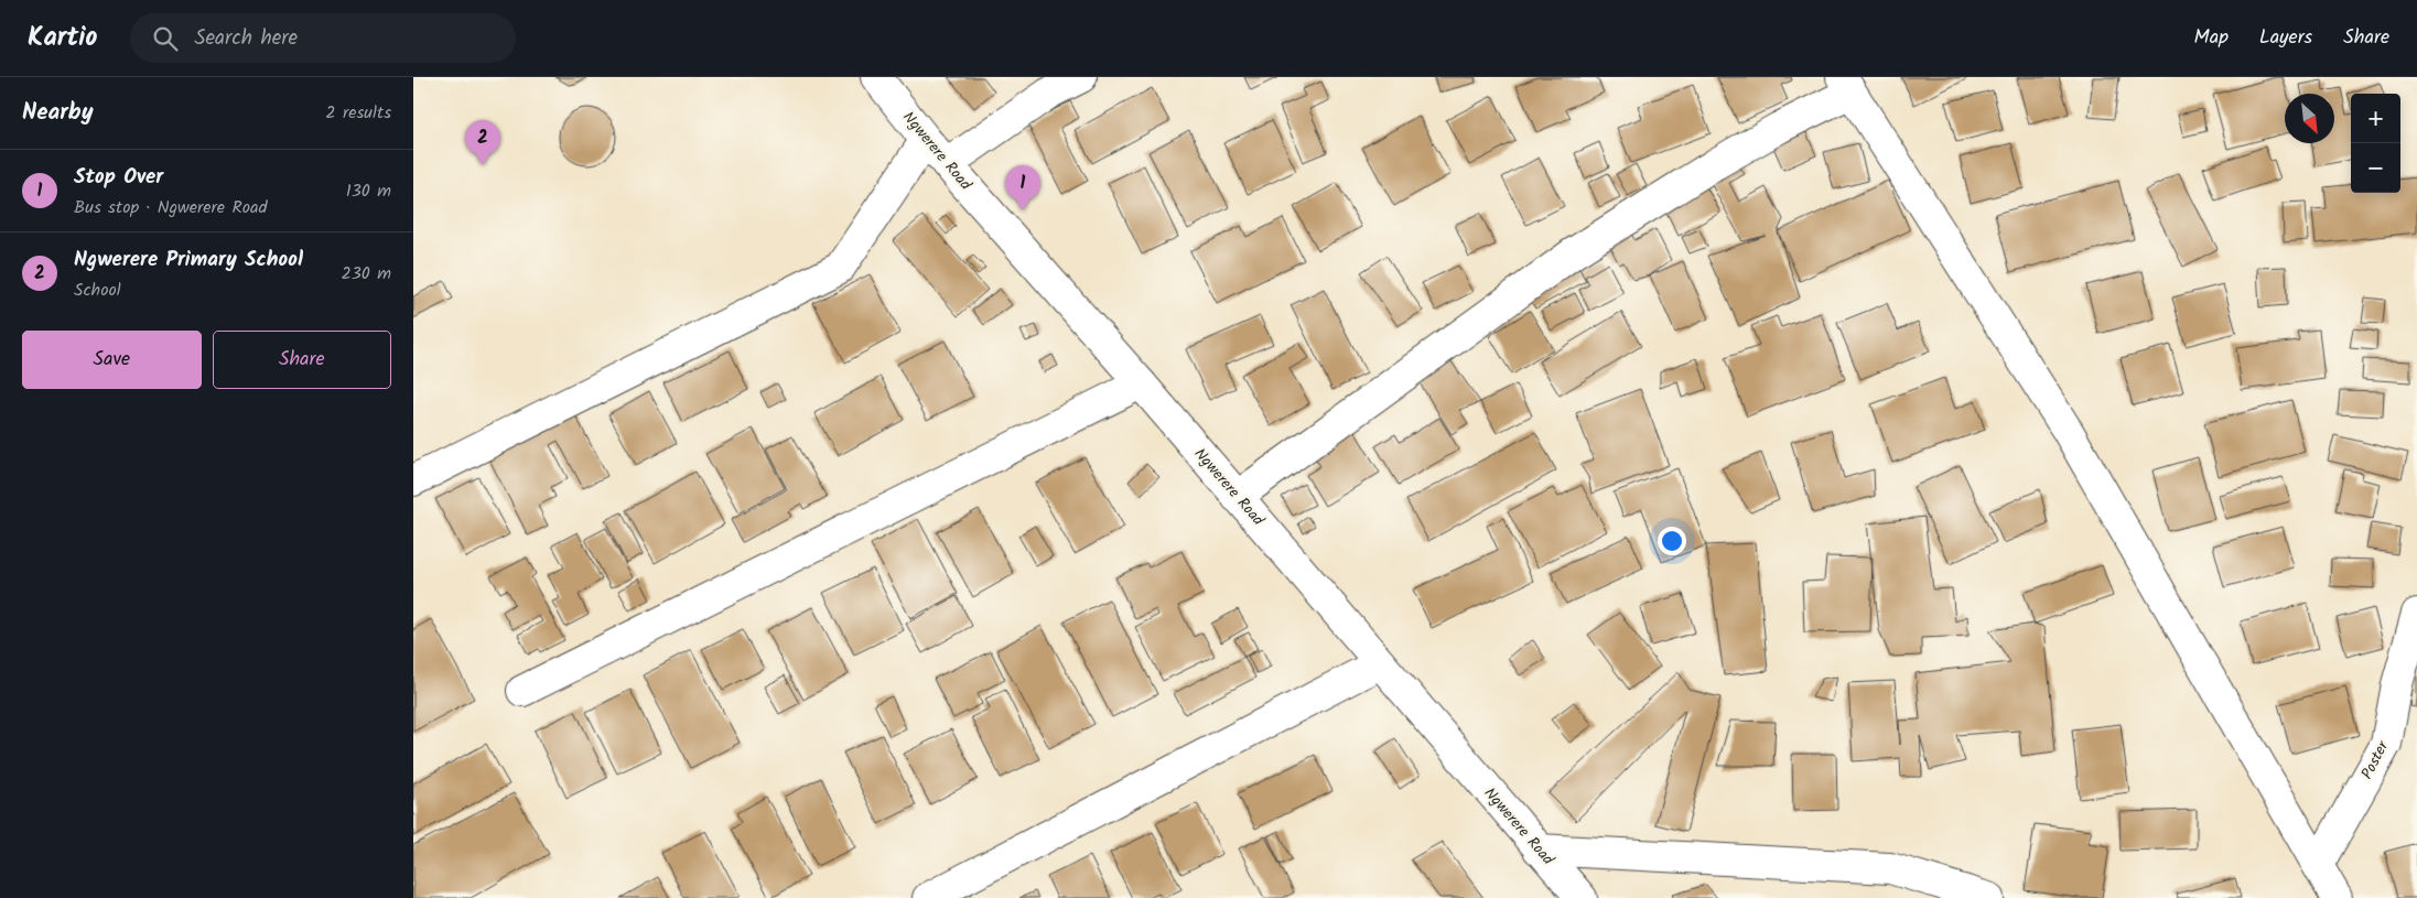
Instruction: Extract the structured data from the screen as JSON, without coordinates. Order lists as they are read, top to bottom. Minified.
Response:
{"streets":{"street":["Ngwerere Road","Poster"]},"north":"bottom right","page":{"header":"Kartio","search":"Search here","nav":["Map","Layers","Share"],"heading":["Nearby","2 results"],"map_buttons":["+","−"],"pins":["2","1"],"list":[{"mark":"1","name":"Stop Over","note":"Bus stop · Ngwerere Road","value":"130 m"},{"mark":"2","name":"Ngwerere Primary School","note":"School","value":"230 m"}],"buttons":["Save","Share"]}}
